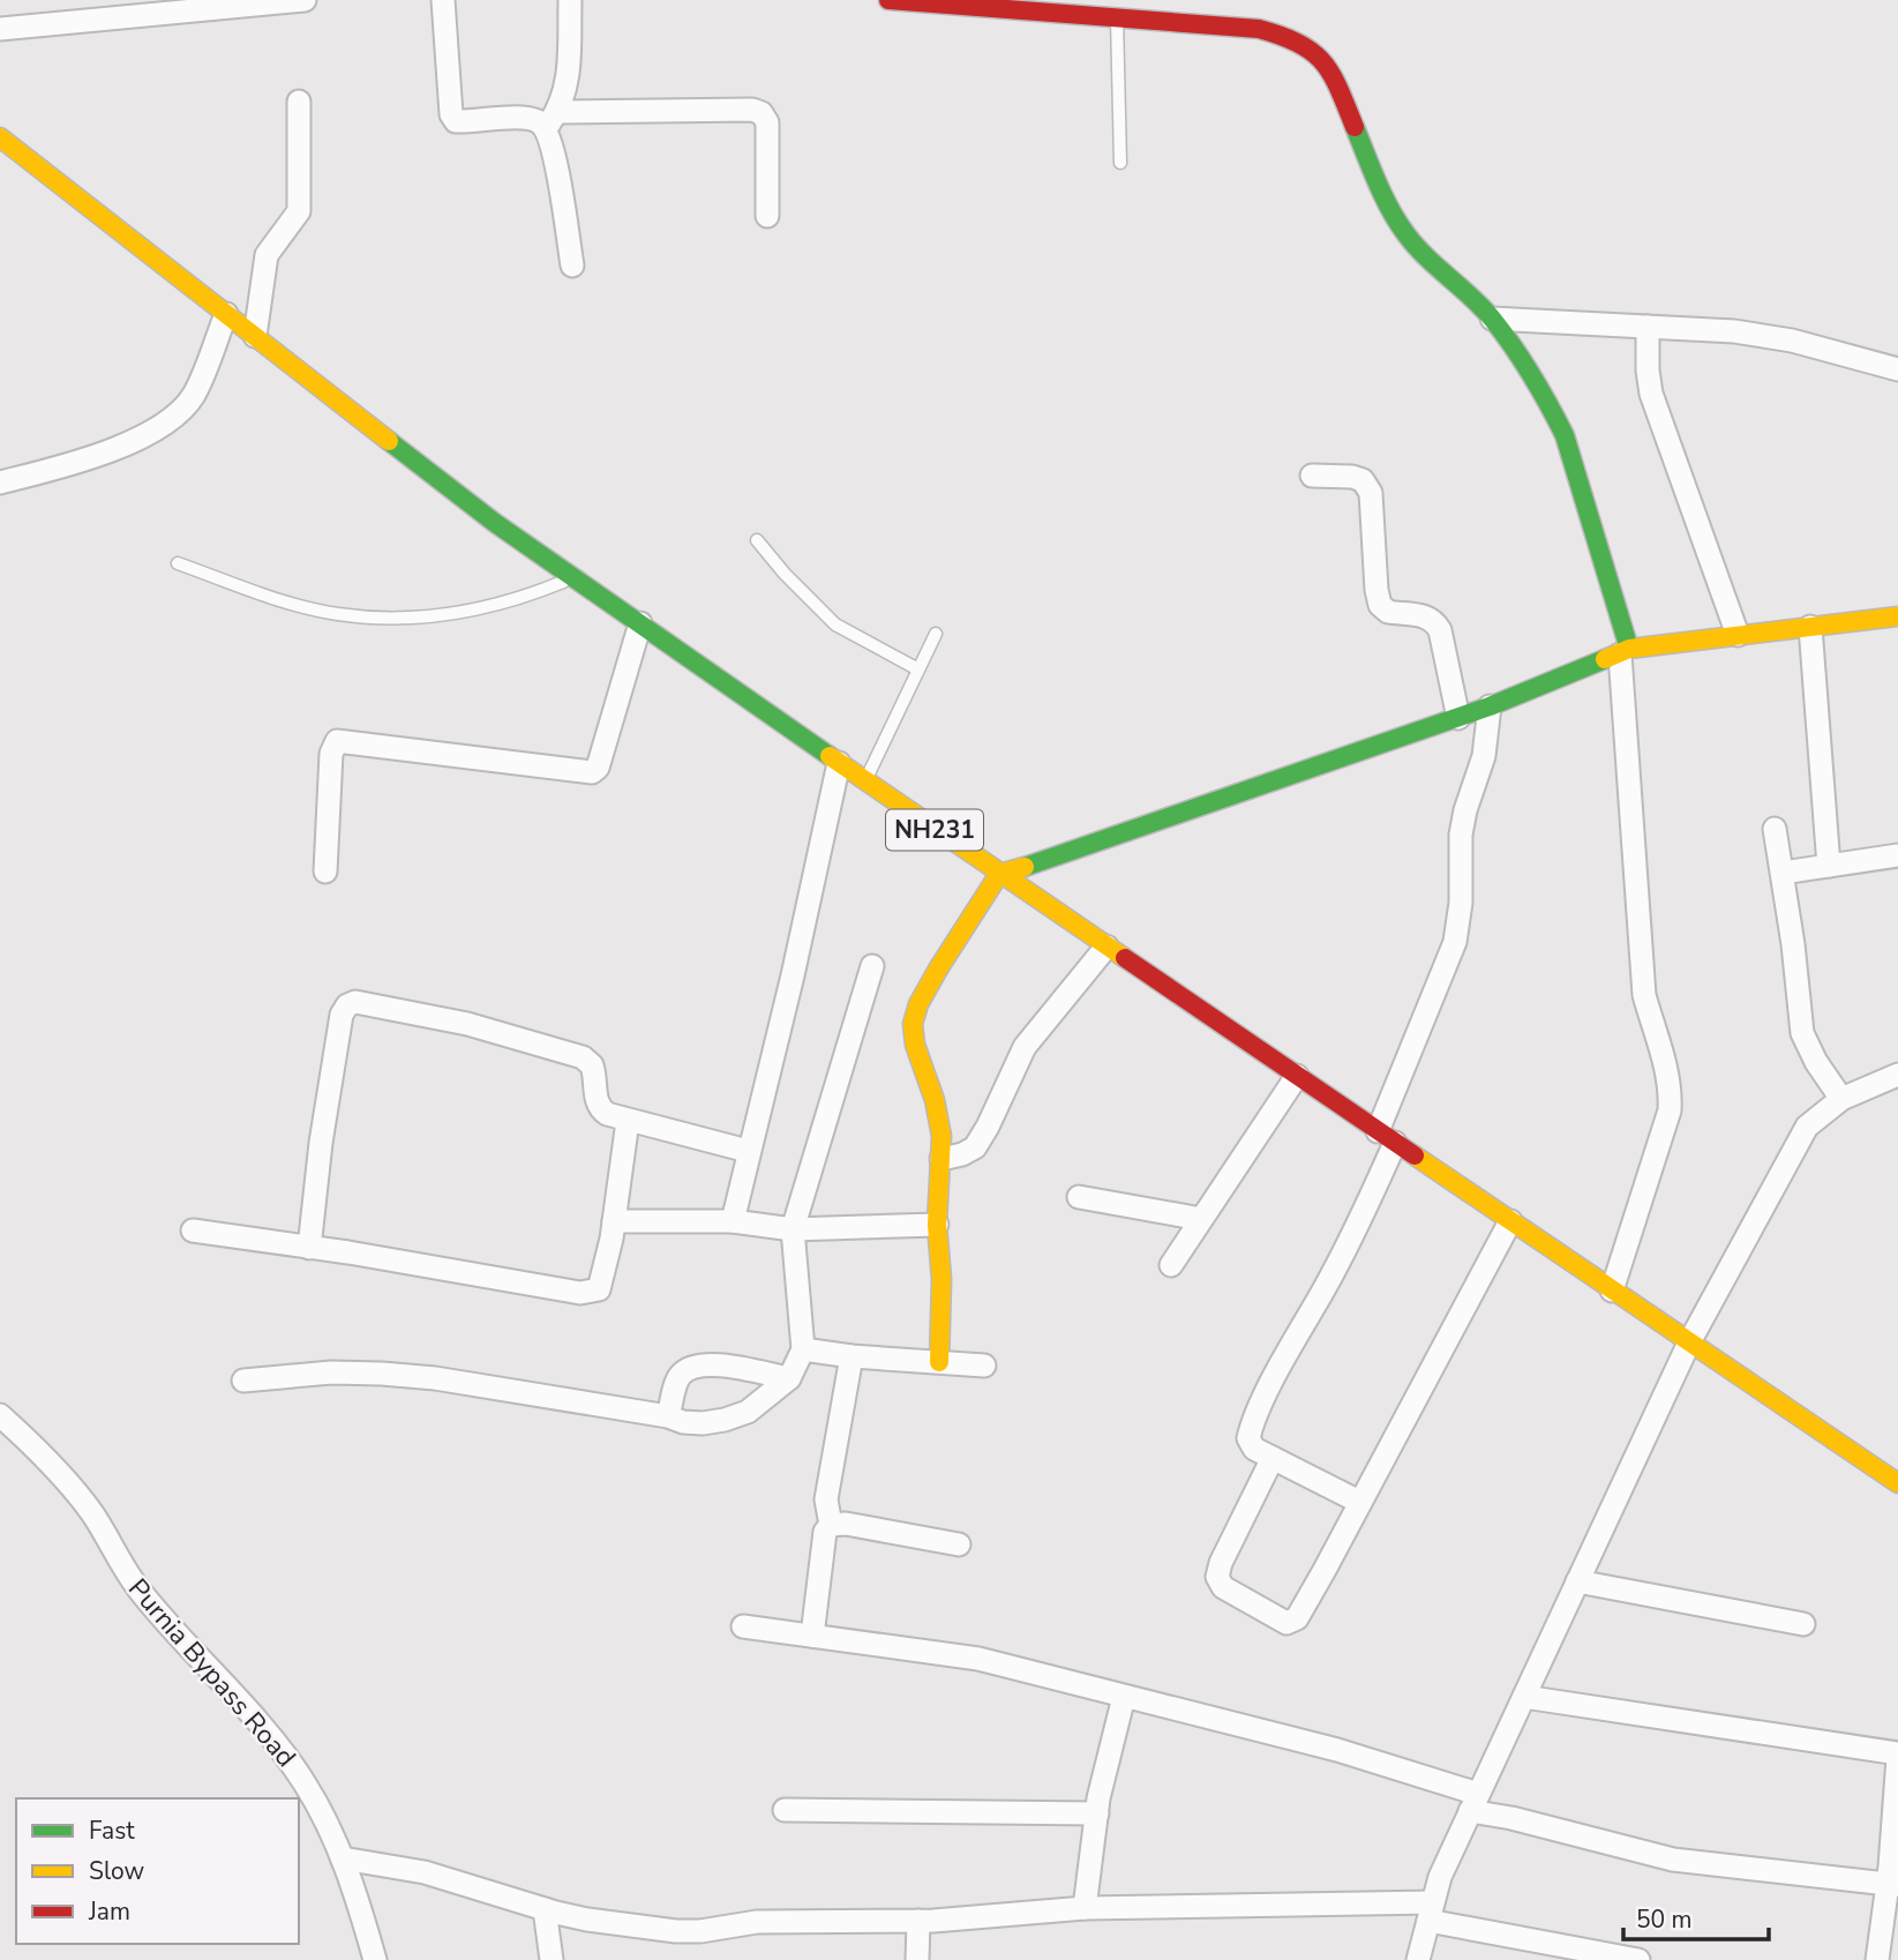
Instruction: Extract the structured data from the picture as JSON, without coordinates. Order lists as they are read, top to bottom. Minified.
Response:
{"streets":{"main road":["NH231"],"street":["Purnia Bypass Road"]},"legend":["Fast","Slow","Jam"],"scale_bar":"50 m"}
